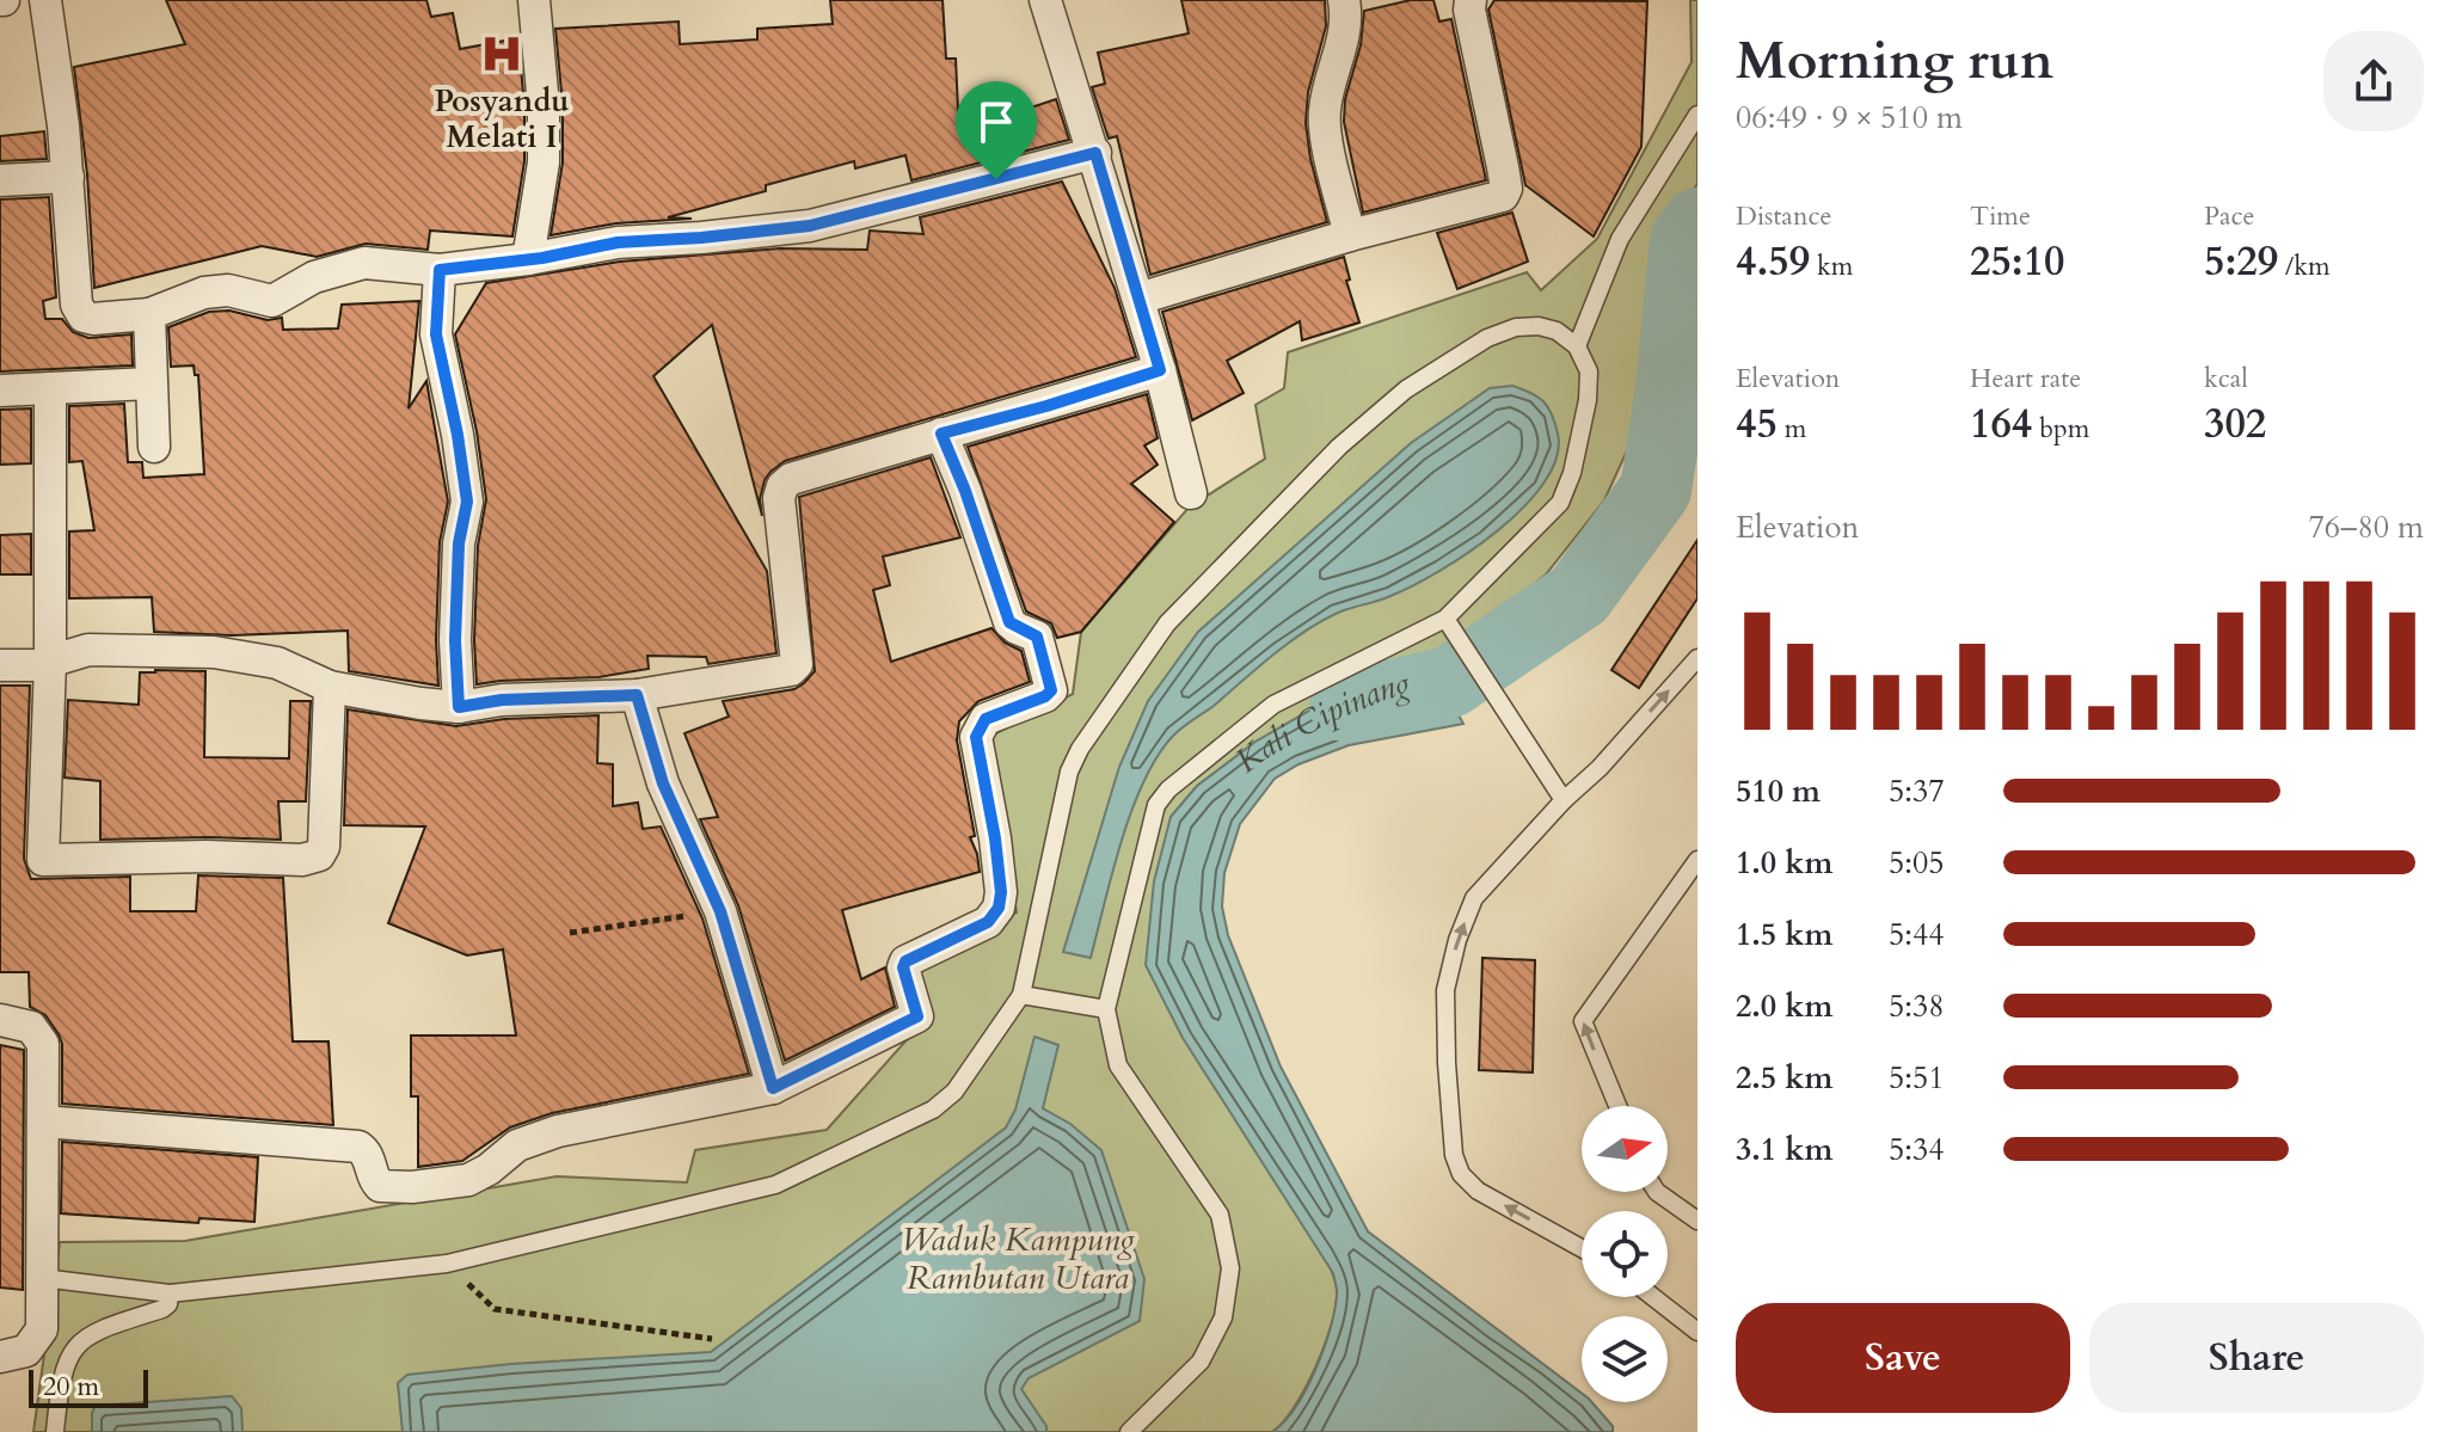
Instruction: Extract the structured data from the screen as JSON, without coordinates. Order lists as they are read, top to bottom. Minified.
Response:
{"water":["Kali Cipinang","Waduk Kampung Rambutan Utara"],"places":{"hospital":["Posyandu Melati I"]},"scale_bar":"20 m","north":"right","page":{"heading":["Morning run","06:49 · 9 × 510 m"],"stats":[["Distance","4.59 km"],["Time","25:10"],["Pace","5:29 /km"],["Elevation","45 m"],["Heart rate","164 bpm"],["kcal","302"]],"chart":["Elevation","76–80 m"],"list":[{"name":"510 m","note":"5:37"},{"name":"1.0 km","note":"5:05"},{"name":"1.5 km","note":"5:44"},{"name":"2.0 km","note":"5:38"},{"name":"2.5 km","note":"5:51"},{"name":"3.1 km","note":"5:34"}],"buttons":["Save","Share"],"scale":"20 m"}}
